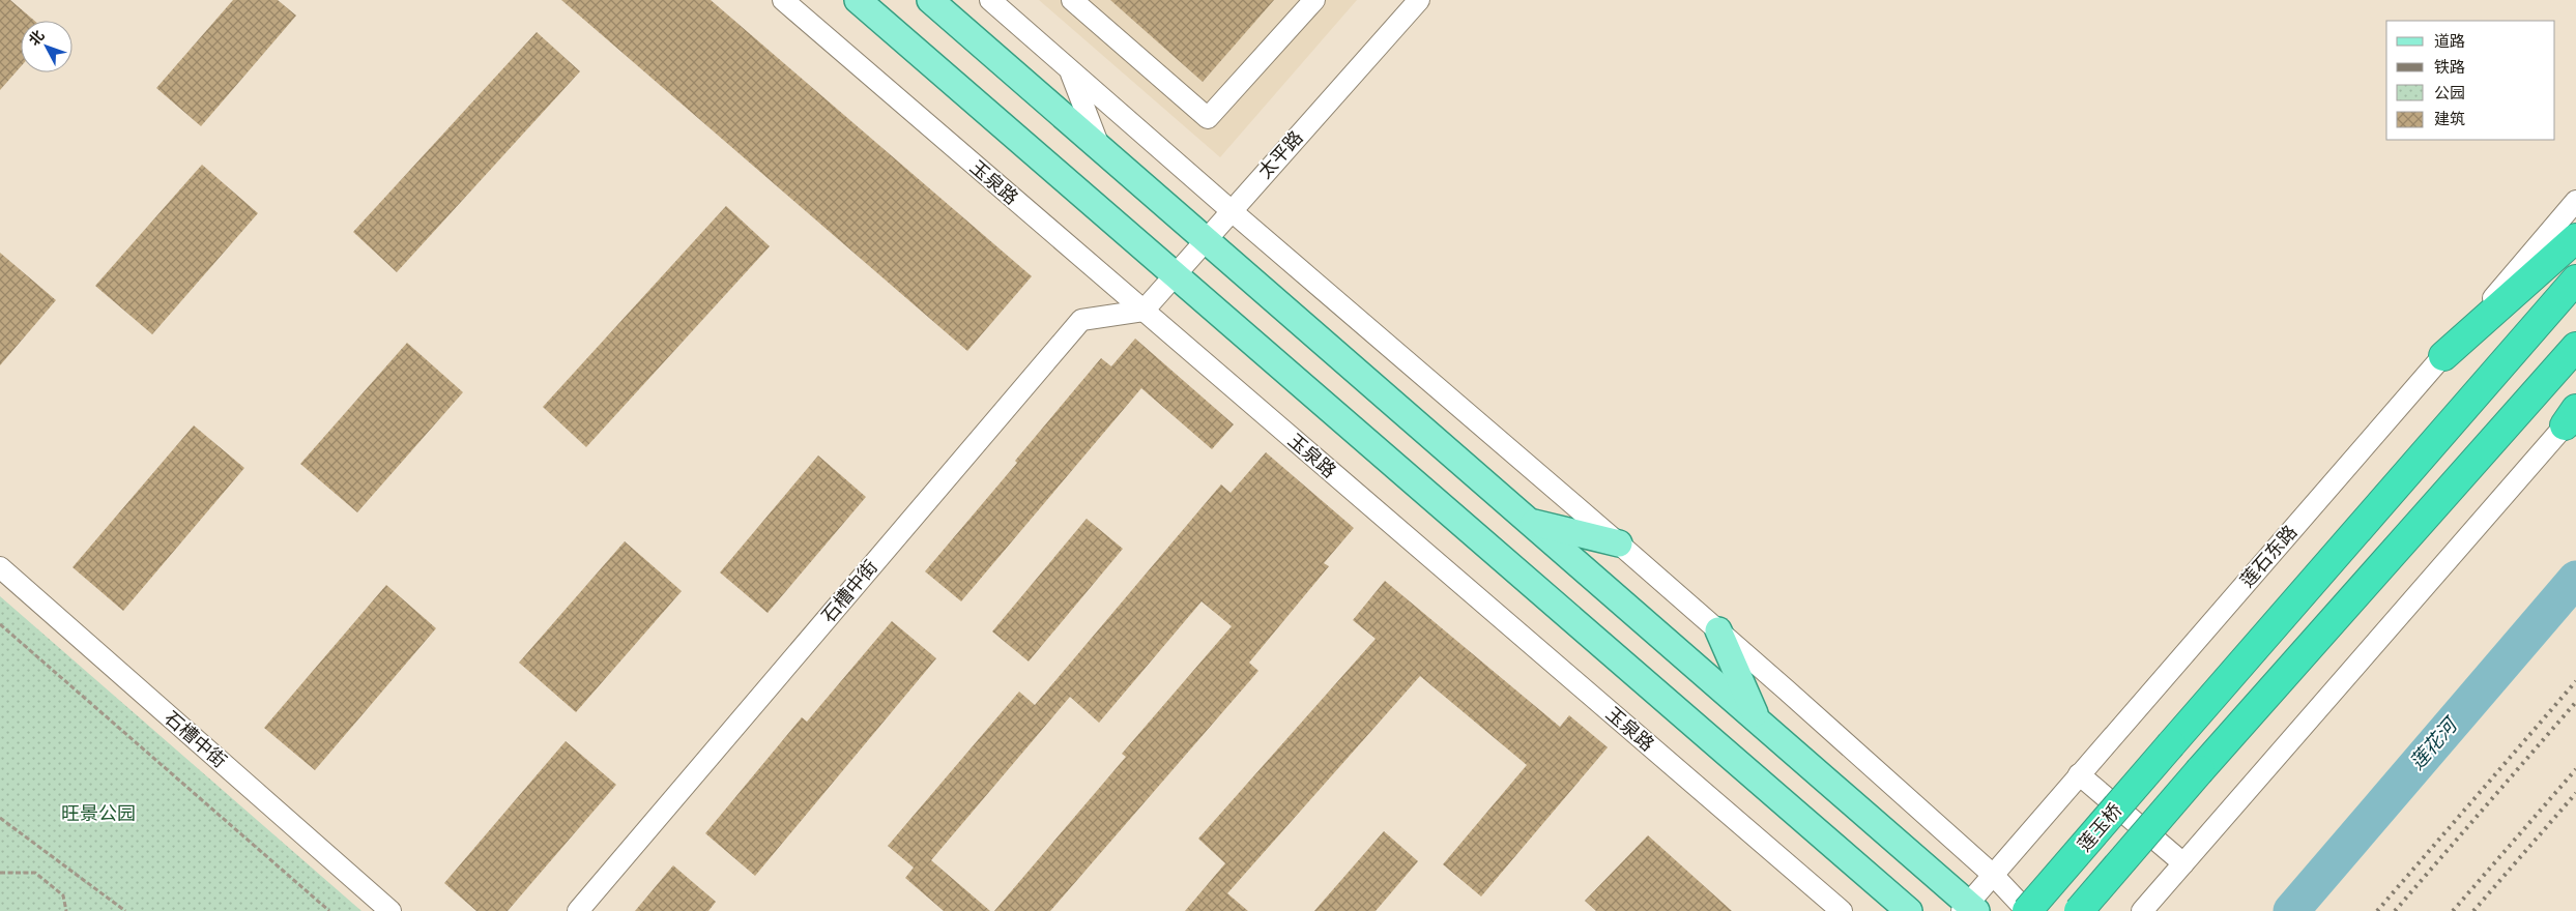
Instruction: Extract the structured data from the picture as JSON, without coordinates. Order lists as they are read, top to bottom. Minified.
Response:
{"streets":{"highway":["莲玉桥"],"street":["太平路","玉泉路","莲石东路","石槽中街"]},"crossings":[["太平路","玉泉路"],["太平路","石槽中街"],["玉泉路","石槽中街"]],"water":["莲花河"],"parks":["旺景公园"],"legend":["道路","铁路","公园","建筑"],"north":"top left"}
